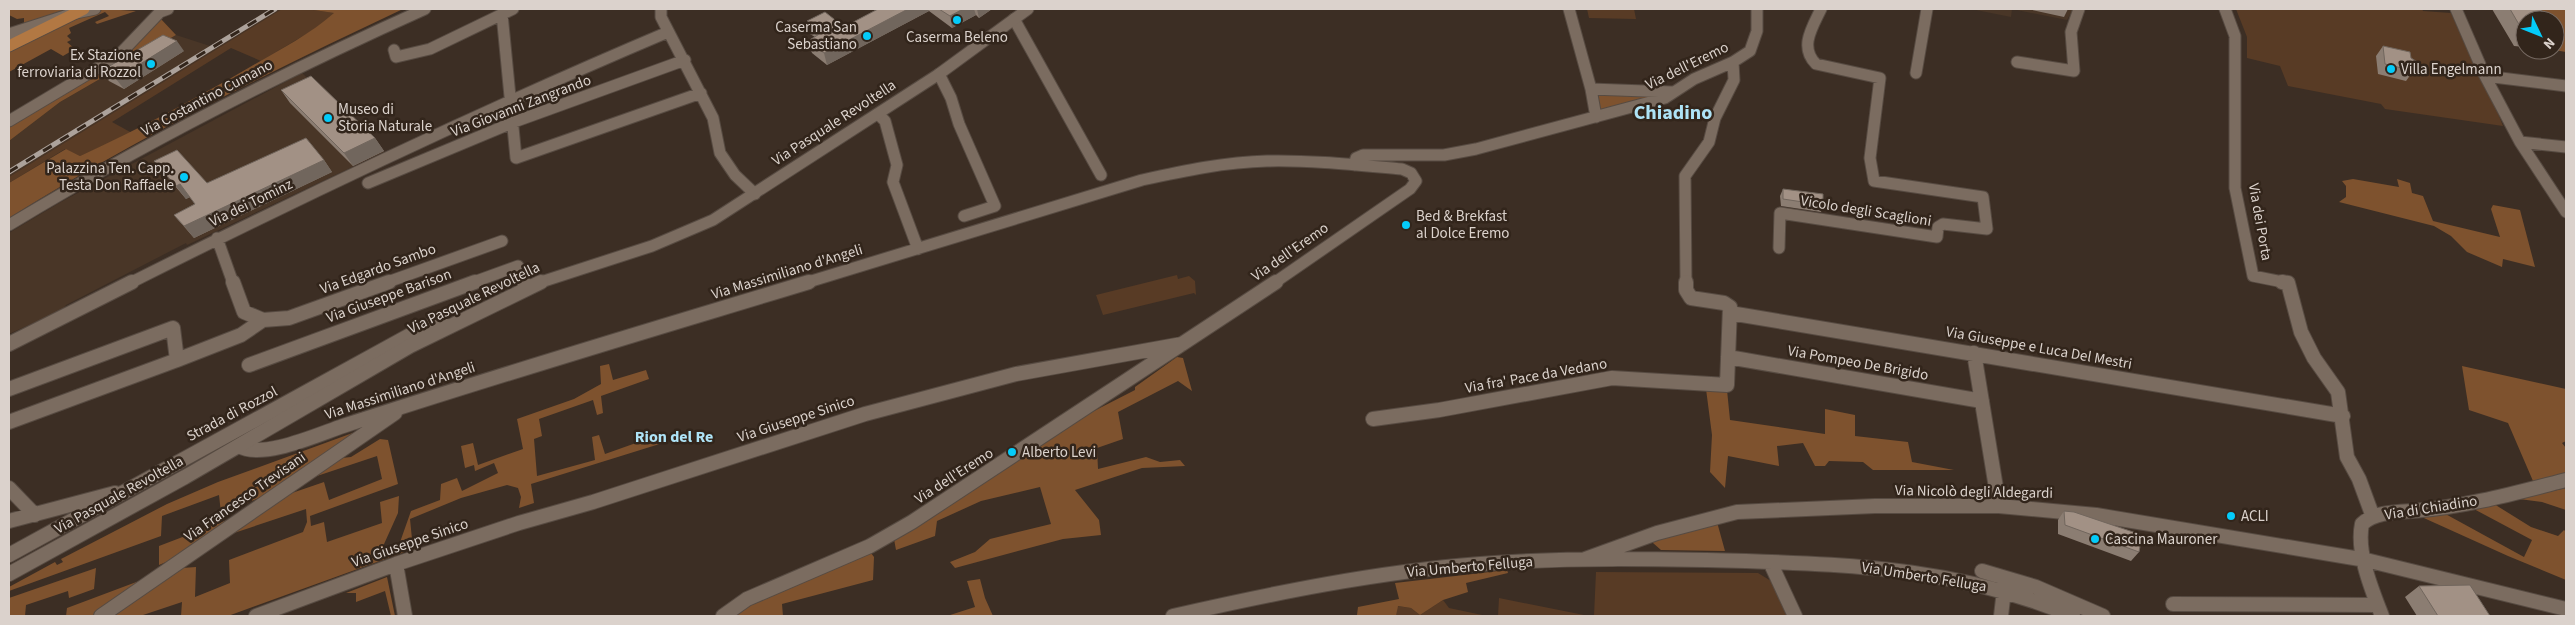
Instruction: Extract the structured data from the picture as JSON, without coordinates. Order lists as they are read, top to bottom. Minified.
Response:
{"streets":{"street":["Via dell'Eremo","Via Costantino Cumano","Via Giovanni Zangrando","Via Pasquale Revoltella","Via dei Tominz","Vicolo degli Scaglioni","Via dei Porta","Via Edgardo Sambo","Via Massimiliano d'Angeli","Via Giuseppe Barison","Via Giuseppe e Luca Del Mestri","Via Pompeo De Brigido","Via fra' Pace da Vedano","Strada di Rozzol","Via Giuseppe Sinico","Via Nicolò degli Aldegardi","Via Francesco Trevisani","Via di Chiadino","Via Umberto Felluga"]},"crossings":[["Via dell'Eremo","Via Massimiliano d'Angeli"],["Via dell'Eremo","Via Giuseppe Sinico"],["Via Pasquale Revoltella","Via Massimiliano d'Angeli"],["Via Pasquale Revoltella","Via Giuseppe Barison"],["Via Pasquale Revoltella","Strada di Rozzol"],["Via dei Porta","Via Giuseppe e Luca Del Mestri"],["Via dei Porta","Via di Chiadino"],["Via Massimiliano d'Angeli","Via Francesco Trevisani"],["Via Giuseppe e Luca Del Mestri","Via fra' Pace da Vedano"],["Via Pompeo De Brigido","Via fra' Pace da Vedano"],["Via Nicolò degli Aldegardi","Via di Chiadino"],["Via Nicolò degli Aldegardi","Via Umberto Felluga"]],"districts":["Chiadino","Rion del Re"],"places":["Caserma Beleno","Caserma San Sebastiano","Ex Stazione ferroviaria di Rozzol","Villa Engelmann","Museo di Storia Naturale","Palazzina Ten. Capp. Testa Don Raffaele","Bed & Brekfast al Dolce Eremo","Alberto Levi","ACLI","Cascina Mauroner"],"north":"bottom right"}
